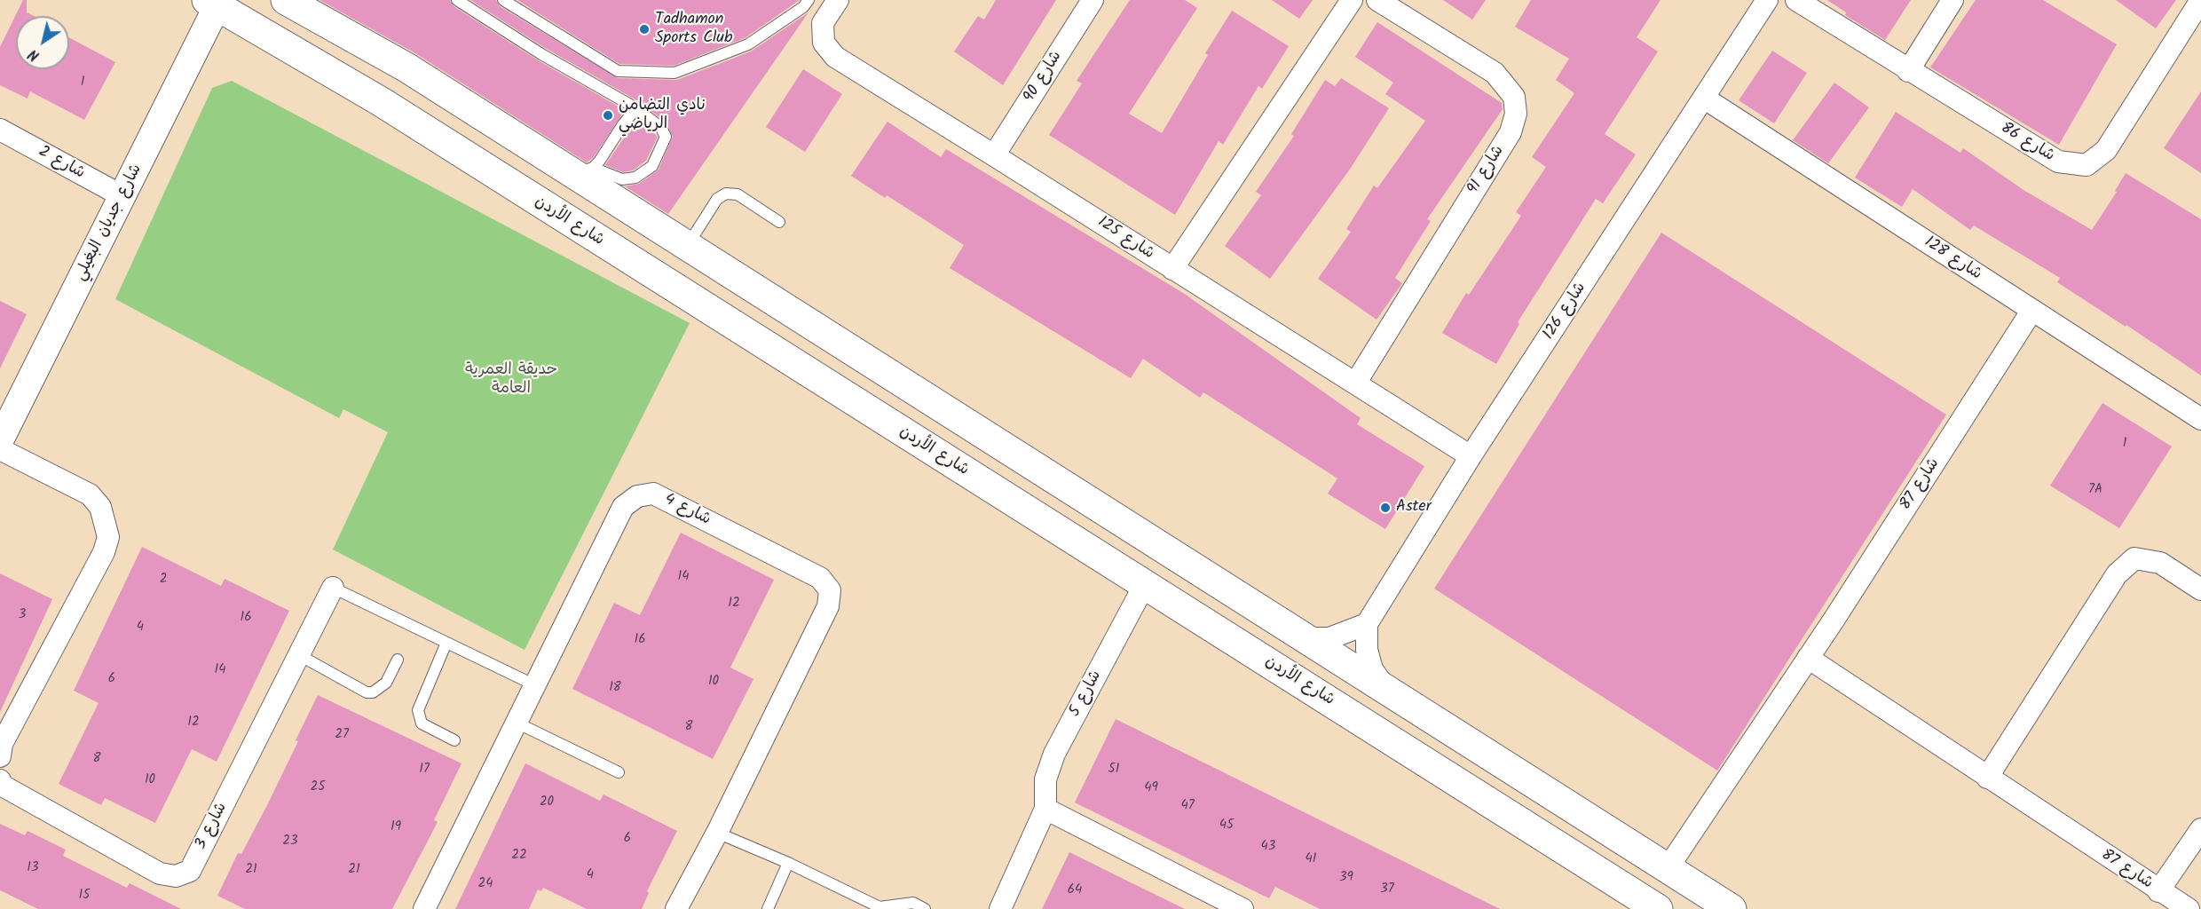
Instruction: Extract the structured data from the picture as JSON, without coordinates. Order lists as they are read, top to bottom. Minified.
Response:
{"streets":{"main road":["شارع الأردن"],"street":["شارع 90","شارع 86","شارع 2","شارع 91","شارع جديان البغيلي","شارع 125","شارع 128","شارع 126","شارع 87","شارع 4","شارع 5","شارع 3"]},"crossings":[["شارع 90","شارع 125"],["شارع 2","شارع جديان البغيلي"],["شارع 91","شارع 125"],["شارع الأردن","شارع جديان البغيلي"],["شارع الأردن","شارع 5"],["شارع 125","شارع 126"],["شارع 128","شارع 126"],["شارع 128","شارع 87"]],"parks":["حديقة العمرية العامة"],"places":["Tadhamon Sports Club","نادي التضامن الرياضي","Aster"],"house_numbers":["1","1","7A","14","2","12","3","16","4","16","14","6","10","18","12","8","27","8","17","51","10","25","49","20","47","45","19","6","23","43","22","41","13","21","21","4","39","24","37","64","15"],"north":"bottom left"}
